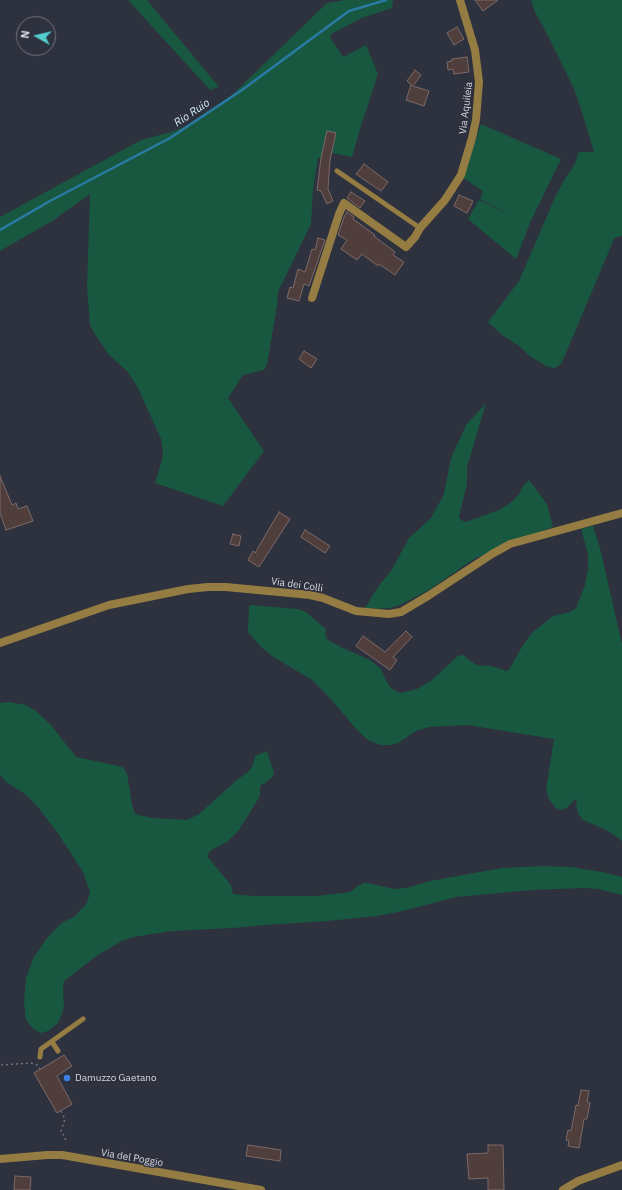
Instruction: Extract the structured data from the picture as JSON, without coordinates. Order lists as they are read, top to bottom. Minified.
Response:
{"streets":{"street":["Via Aquileia","Via dei Colli","Via del Poggio"]},"water":["Rio Ruio"],"places":["Damuzzo Gaetano"],"north":"left"}
